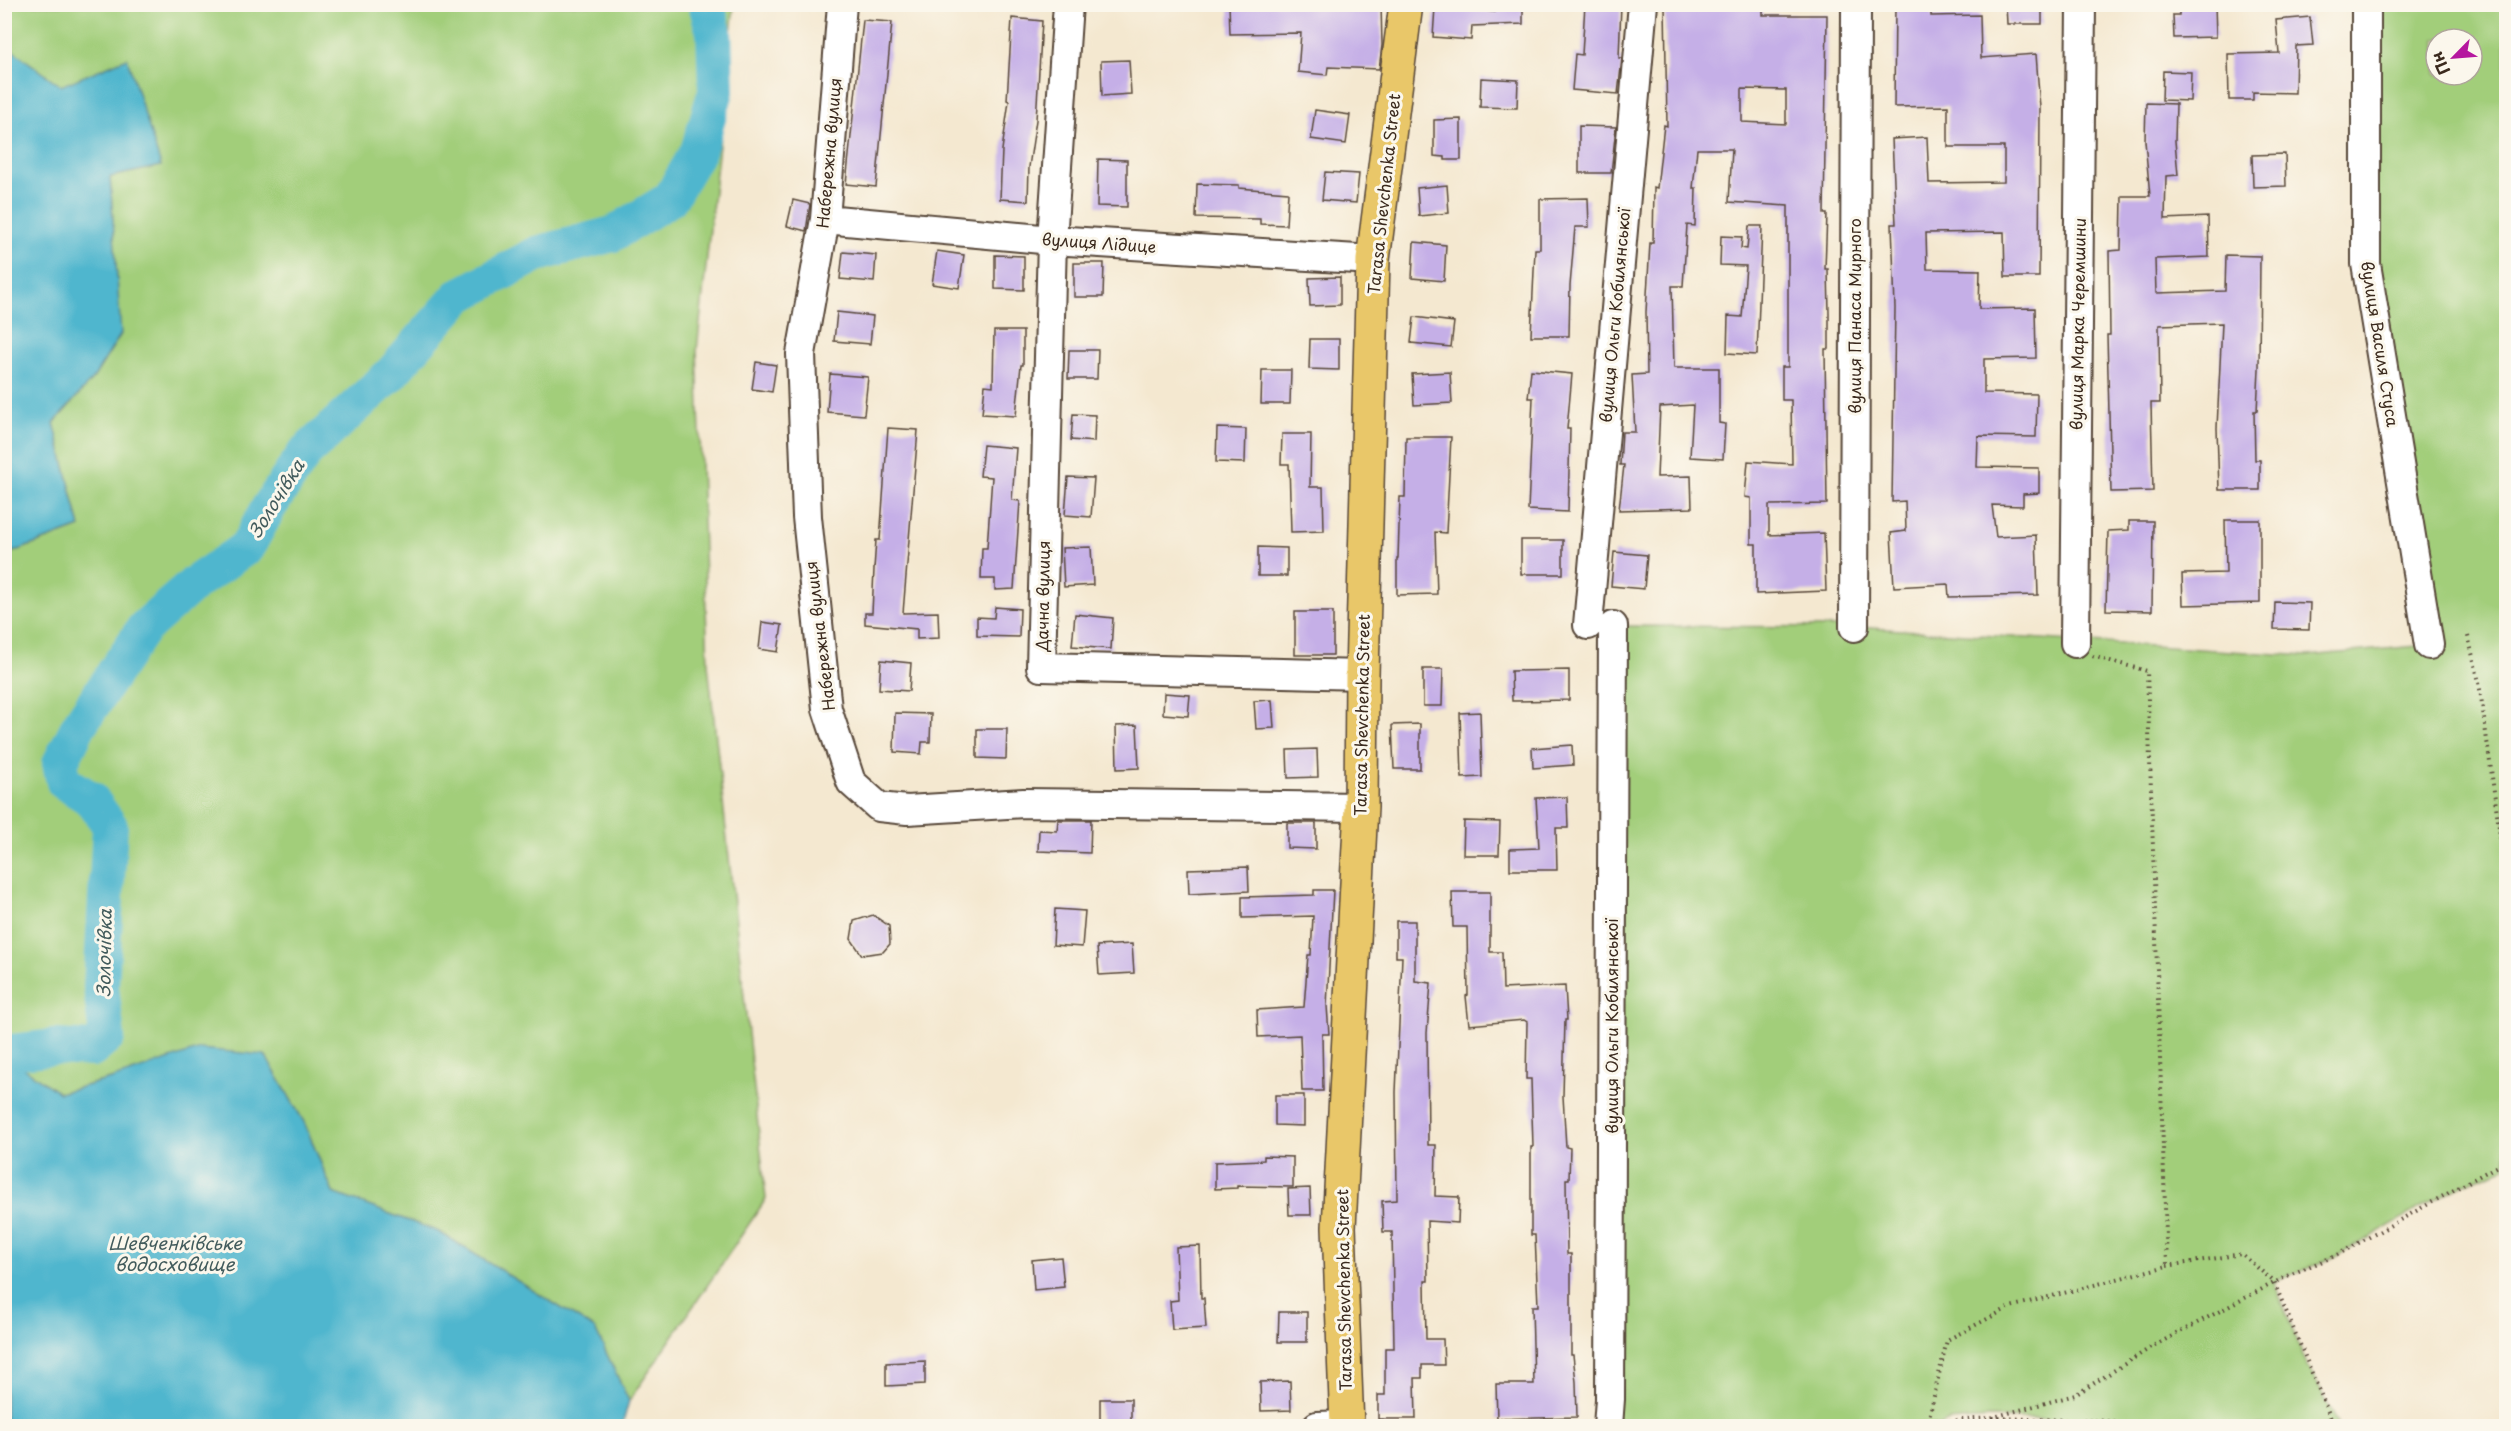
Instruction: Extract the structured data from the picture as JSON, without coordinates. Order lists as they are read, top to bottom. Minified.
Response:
{"streets":{"main road":["Tarasa Shevchenka Street"],"street":["Набережна вулиця","вулиця Лідице","вулиця Ольги Кобилянської","вулиця Панаса Мирного","вулиця Марка Черемшини","вулиця Василя Стуса","Дачна вулиця"]},"crossings":[["Набережна вулиця","Tarasa Shevchenka Street"],["Набережна вулиця","вулиця Лідице"],["Tarasa Shevchenka Street","вулиця Лідице"],["Tarasa Shevchenka Street","Дачна вулиця"],["вулиця Лідице","Дачна вулиця"]],"water":["Золочівка","Шевченківське водосховище"],"north":"bottom left"}
